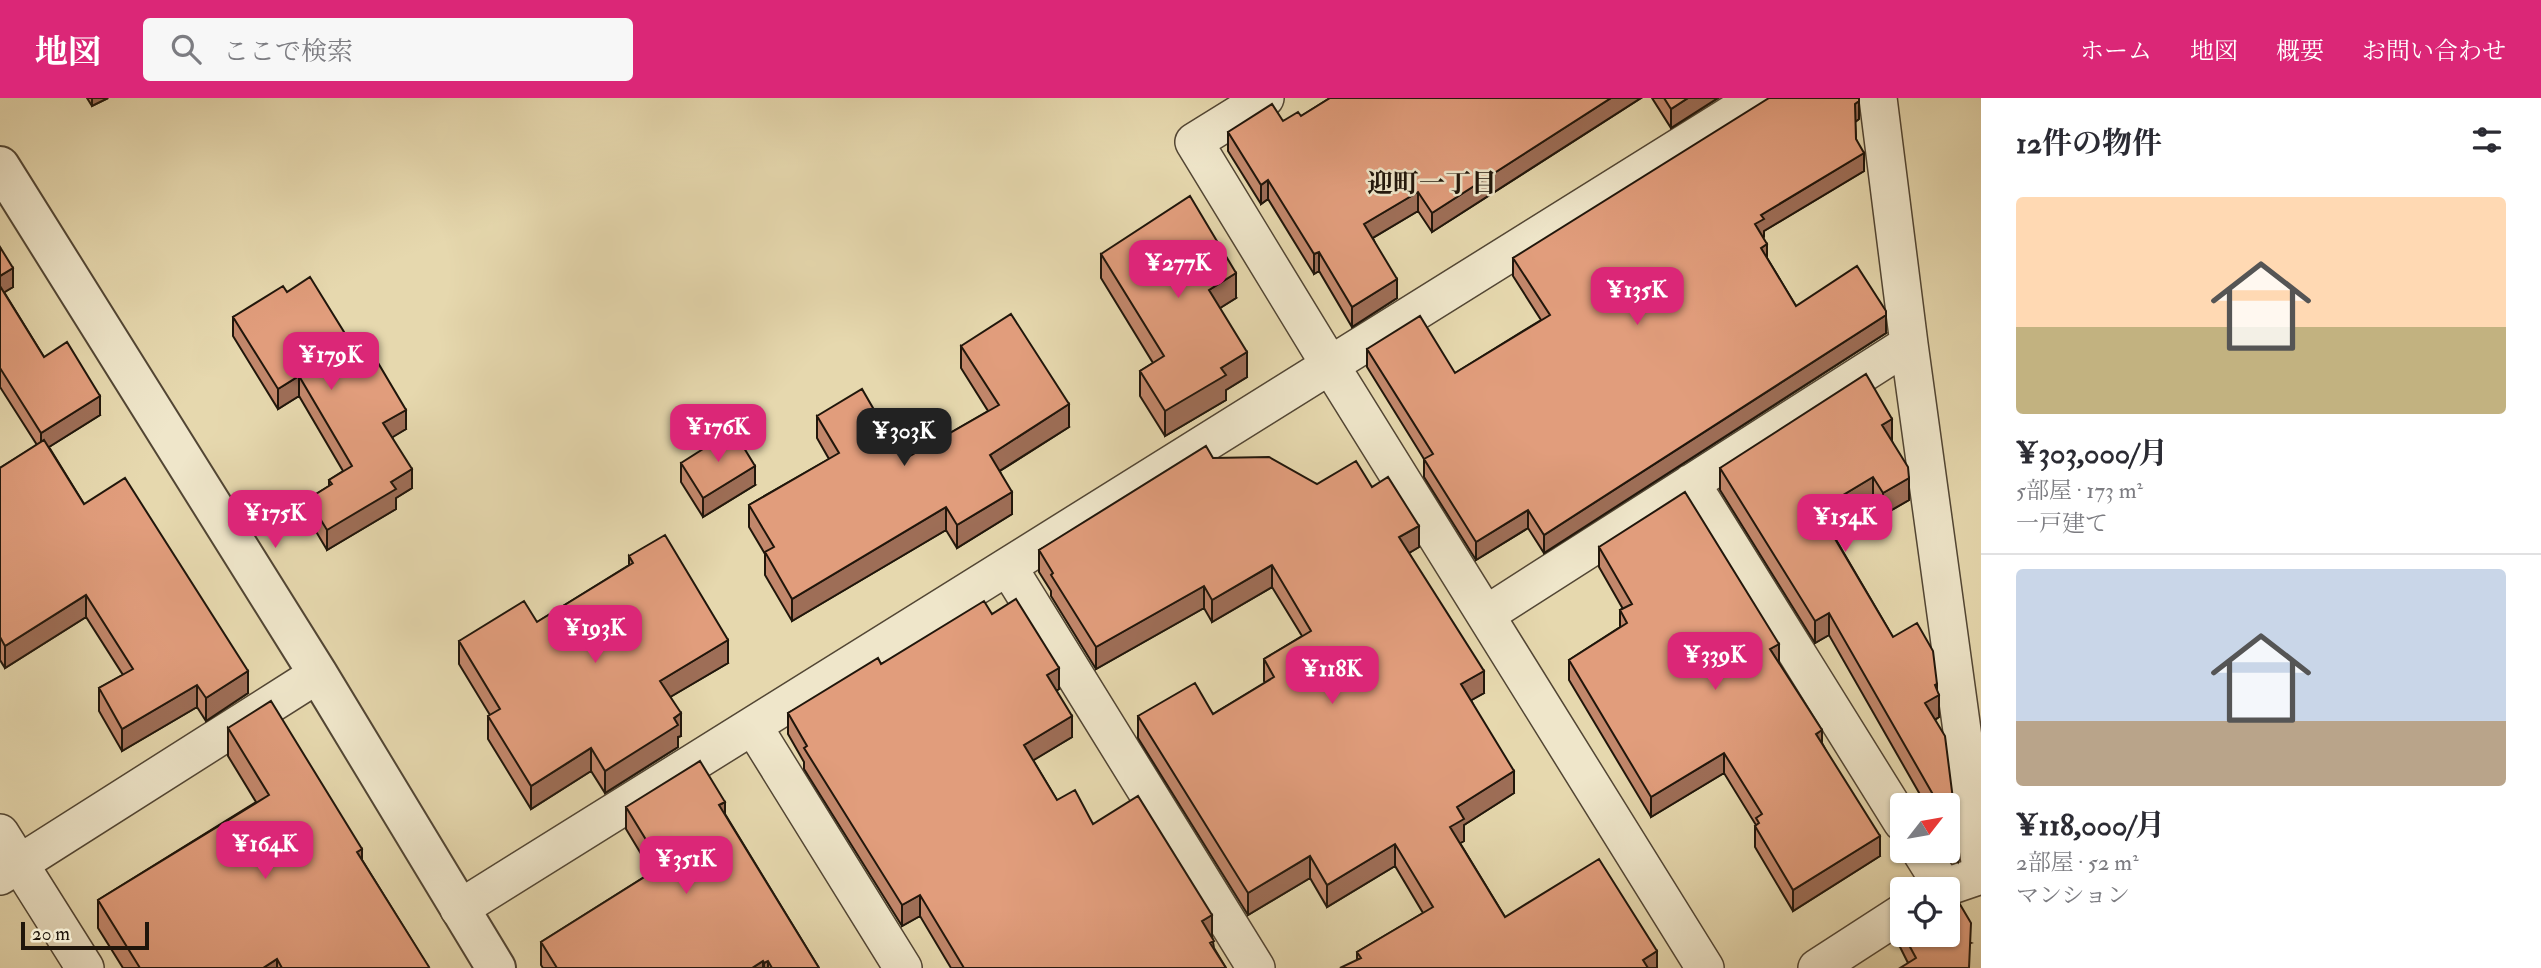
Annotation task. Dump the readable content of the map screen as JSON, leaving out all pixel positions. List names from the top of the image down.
{
  "districts": ["迎町一丁目"],
  "scale_bar": "20 m",
  "north": "top right",
  "page": {
    "header": "地図",
    "search": "ここで検索",
    "nav": [
      "ホーム",
      "地図",
      "概要",
      "お問い合わせ"
    ],
    "heading": "12件の物件",
    "list": [
      {
        "name": "¥303,000/月",
        "note": "5部屋 · 173 m² · 一戸建て"
      },
      {
        "name": "¥118,000/月",
        "note": "2部屋 · 52 m² · マンション"
      }
    ],
    "price": [
      "¥277K",
      "¥135K",
      "¥179K",
      "¥176K",
      "¥303K",
      "¥175K",
      "¥154K",
      "¥193K",
      "¥339K",
      "¥118K",
      "¥164K",
      "¥351K"
    ],
    "scale": "20 m"
  }
}
